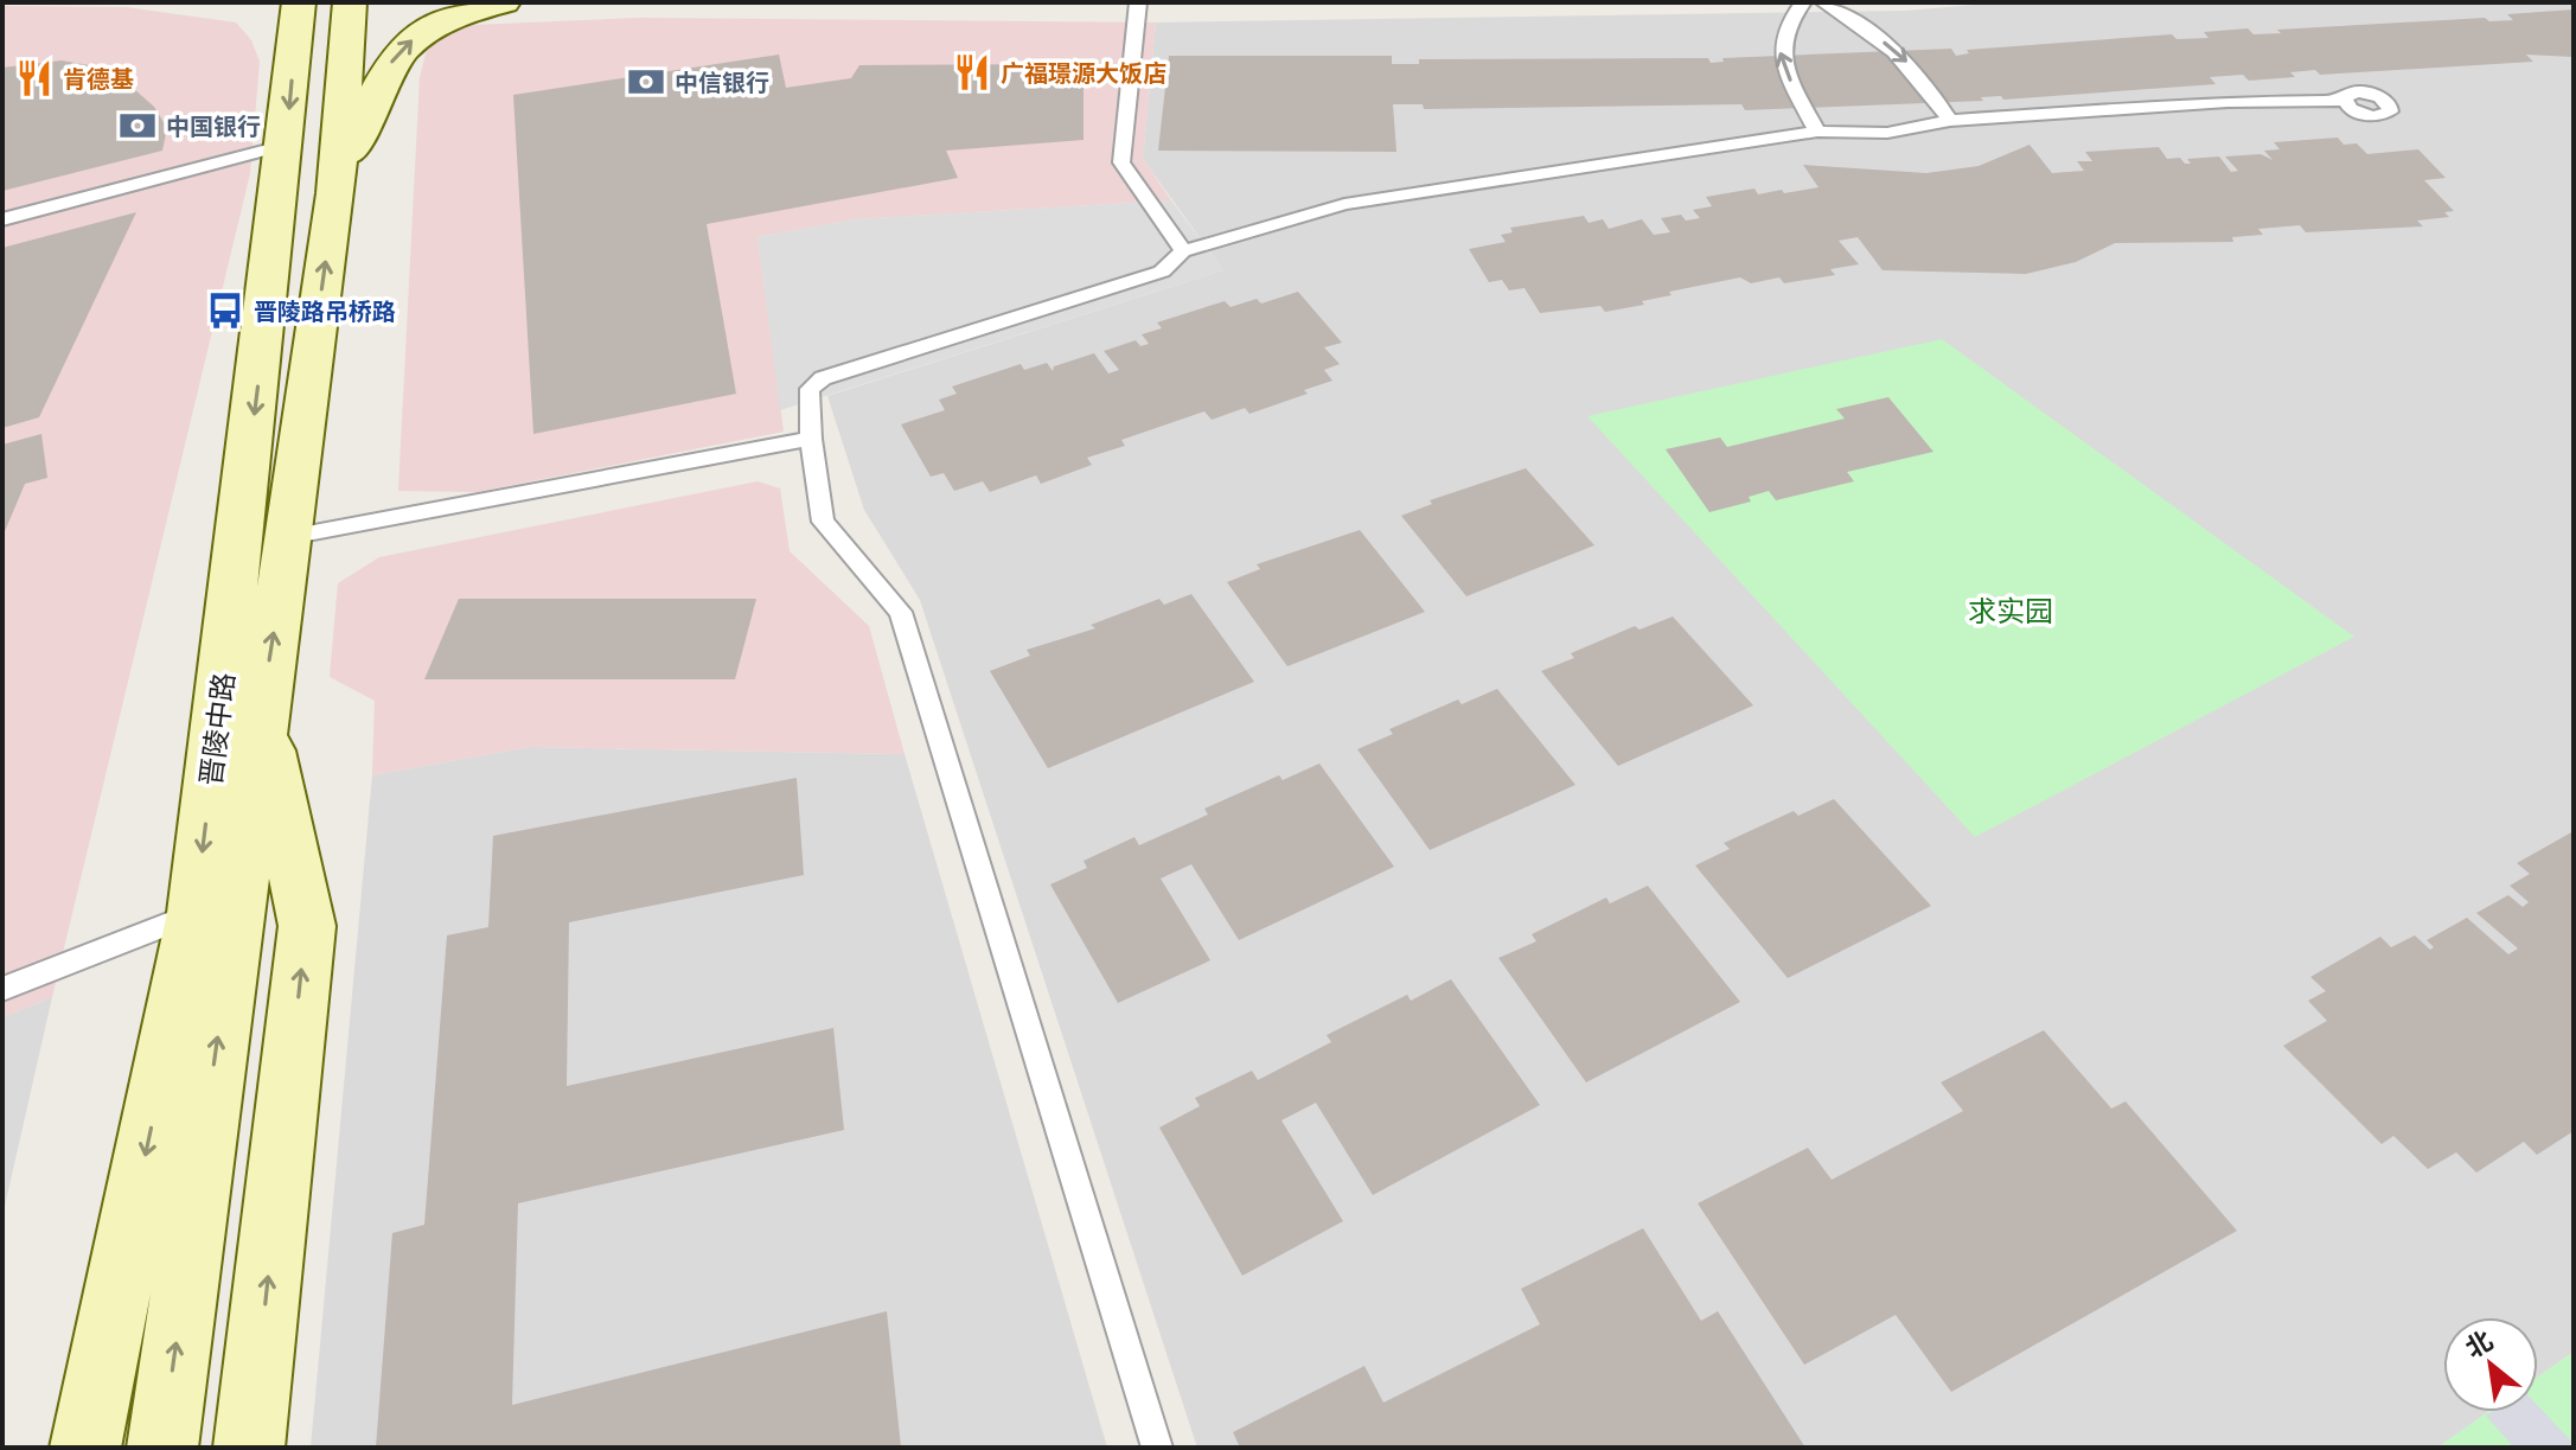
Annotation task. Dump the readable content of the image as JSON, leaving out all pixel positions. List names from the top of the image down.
{
  "streets": {
    "main road": ["晋陵中路"]
  },
  "parks": ["求实园"],
  "places": {
    "restaurant": ["广福璟源大饭店", "肯德基"],
    "bank": ["中信银行", "中国银行"],
    "bus stop": ["晋陵路吊桥路"]
  },
  "north": "top left"
}
